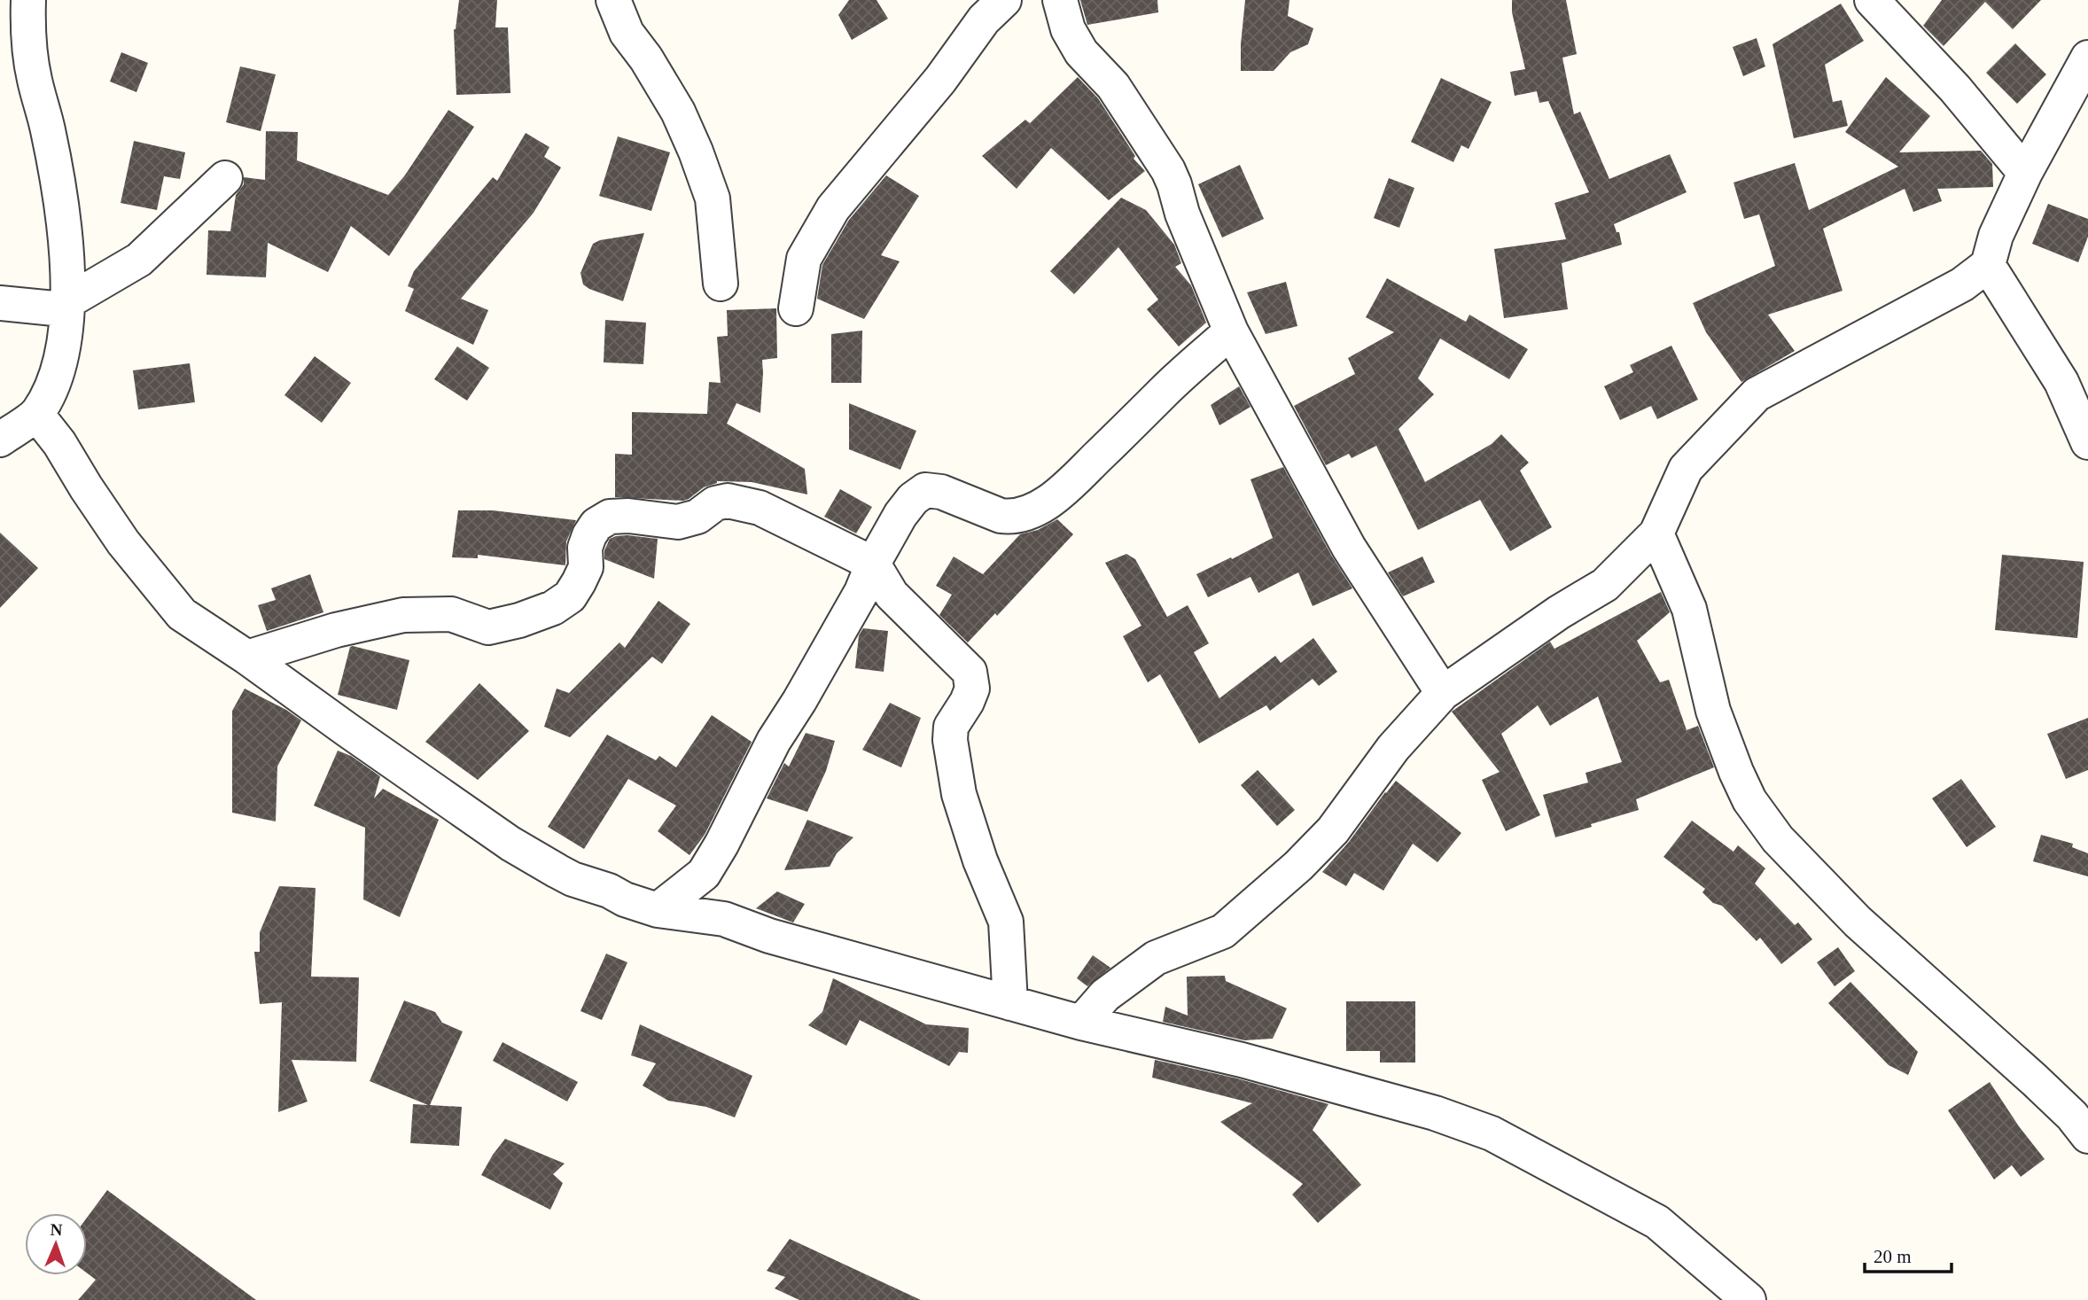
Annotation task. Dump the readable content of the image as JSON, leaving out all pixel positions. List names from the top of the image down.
{
  "scale_bar": "20 m",
  "north": "top"
}
